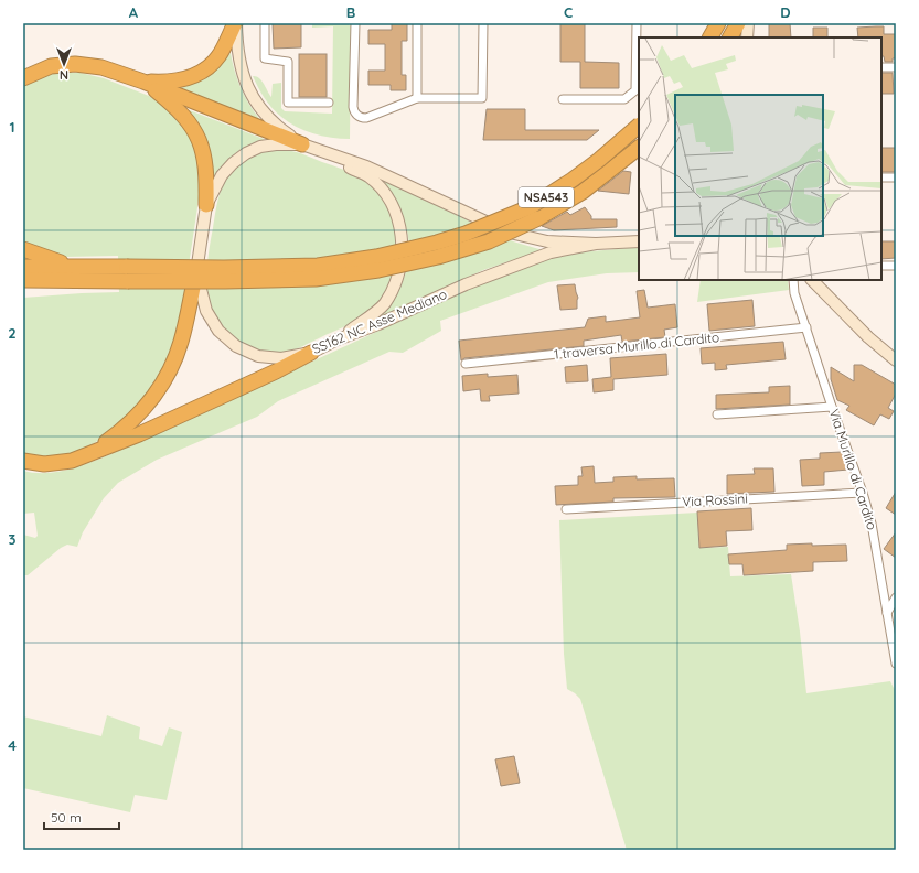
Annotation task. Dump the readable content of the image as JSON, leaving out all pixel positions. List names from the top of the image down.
{
  "streets": {
    "highway": ["NSA543"],
    "street": [
      "SS162 NC Asse Mediano",
      "1 traversa Murillo di Cardito",
      "Via Murillo di Cardito",
      "Via Rossini"
    ]
  },
  "crossings": [
    ["1 traversa Murillo di Cardito", "Via Murillo di Cardito"],
    ["Via Murillo di Cardito", "Via Rossini"]
  ],
  "scale_bar": "50 m",
  "north": "bottom",
  "grid": {
    "columns": [
      "A",
      "B",
      "C",
      "D"
    ],
    "rows": [
      "1",
      "2",
      "3",
      "4"
    ]
  }
}
